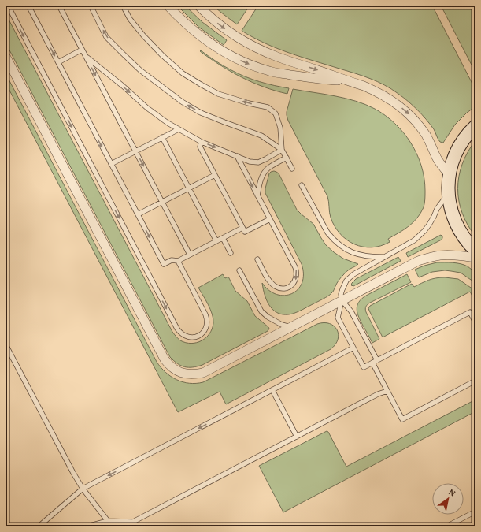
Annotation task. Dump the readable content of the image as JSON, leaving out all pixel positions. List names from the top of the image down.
{
  "north": "top right"
}
